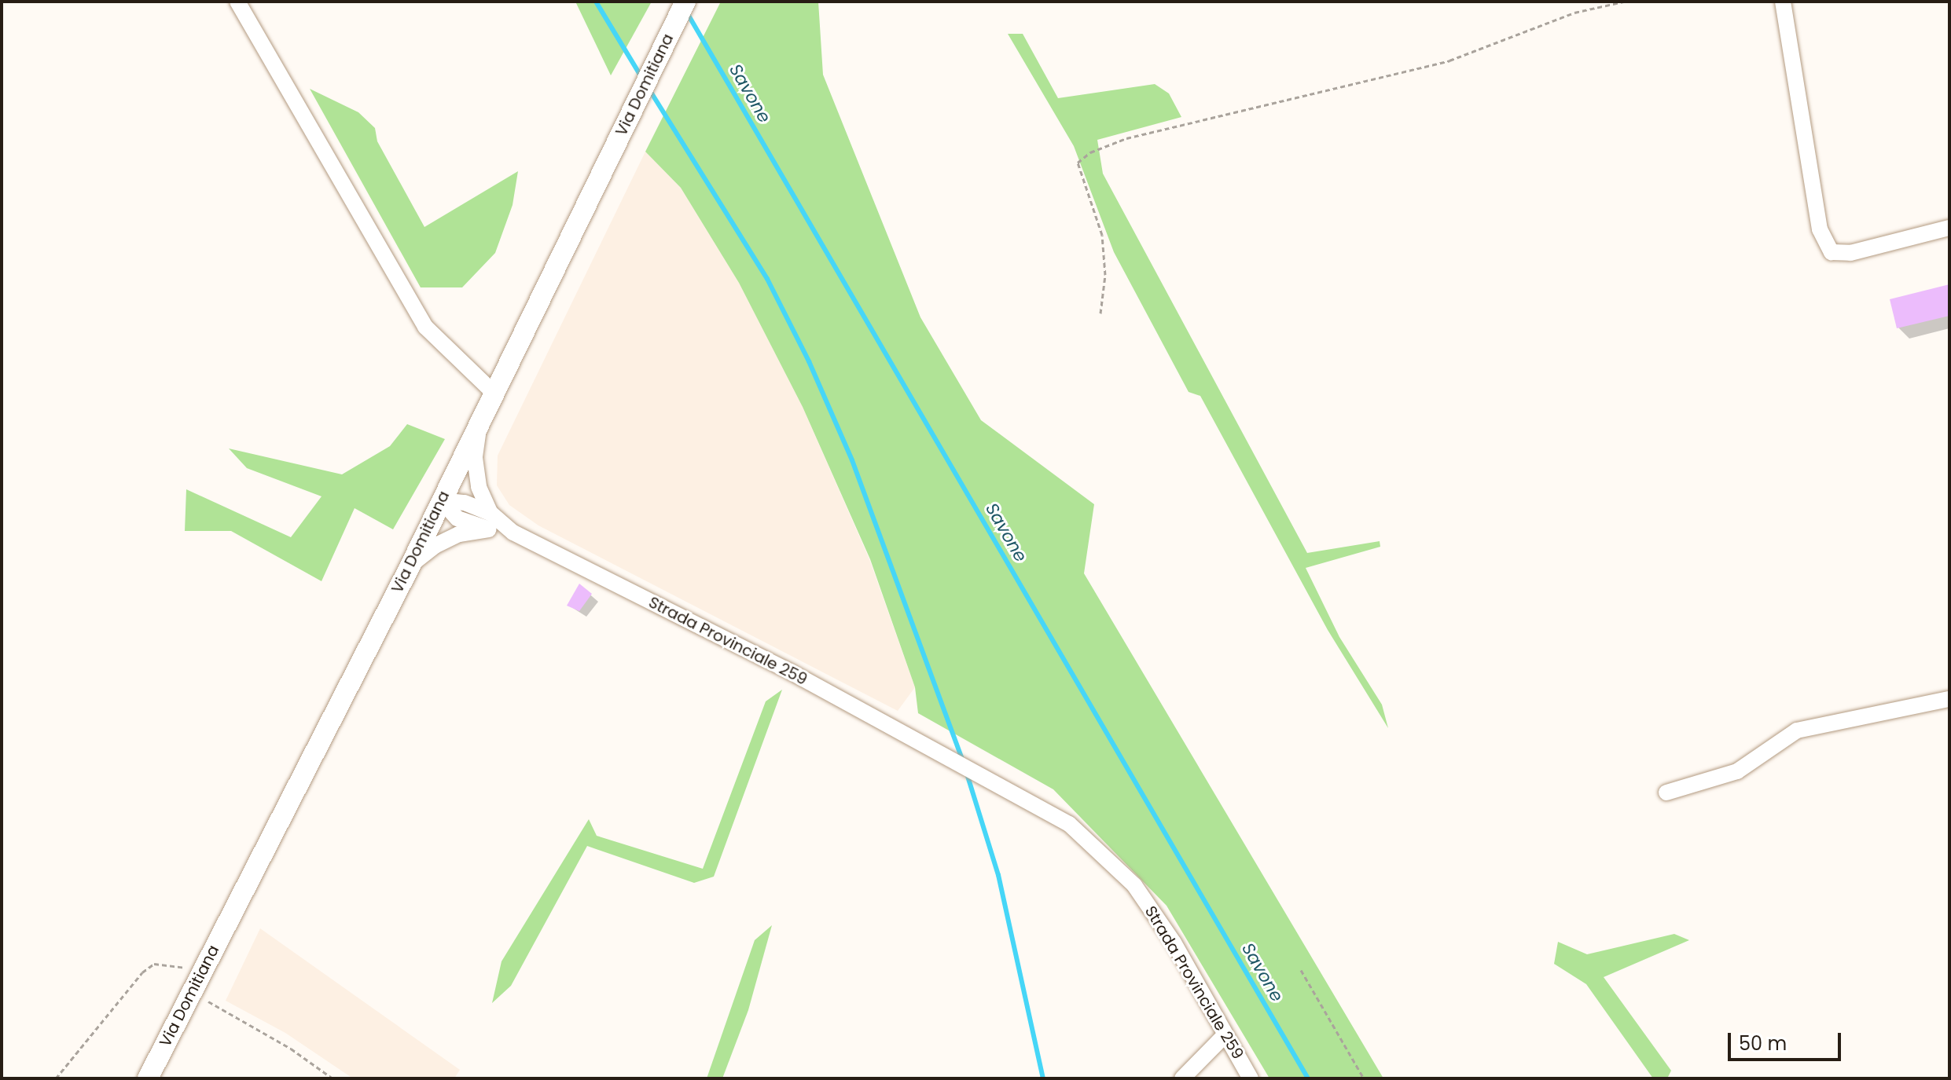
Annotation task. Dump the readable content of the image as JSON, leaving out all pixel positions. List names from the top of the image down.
{
  "streets": {
    "main road": ["Via Domitiana"],
    "street": ["Strada Provinciale 259"]
  },
  "crossings": [
    ["Via Domitiana", "Strada Provinciale 259"]
  ],
  "water": ["Savone"],
  "scale_bar": "50 m"
}
